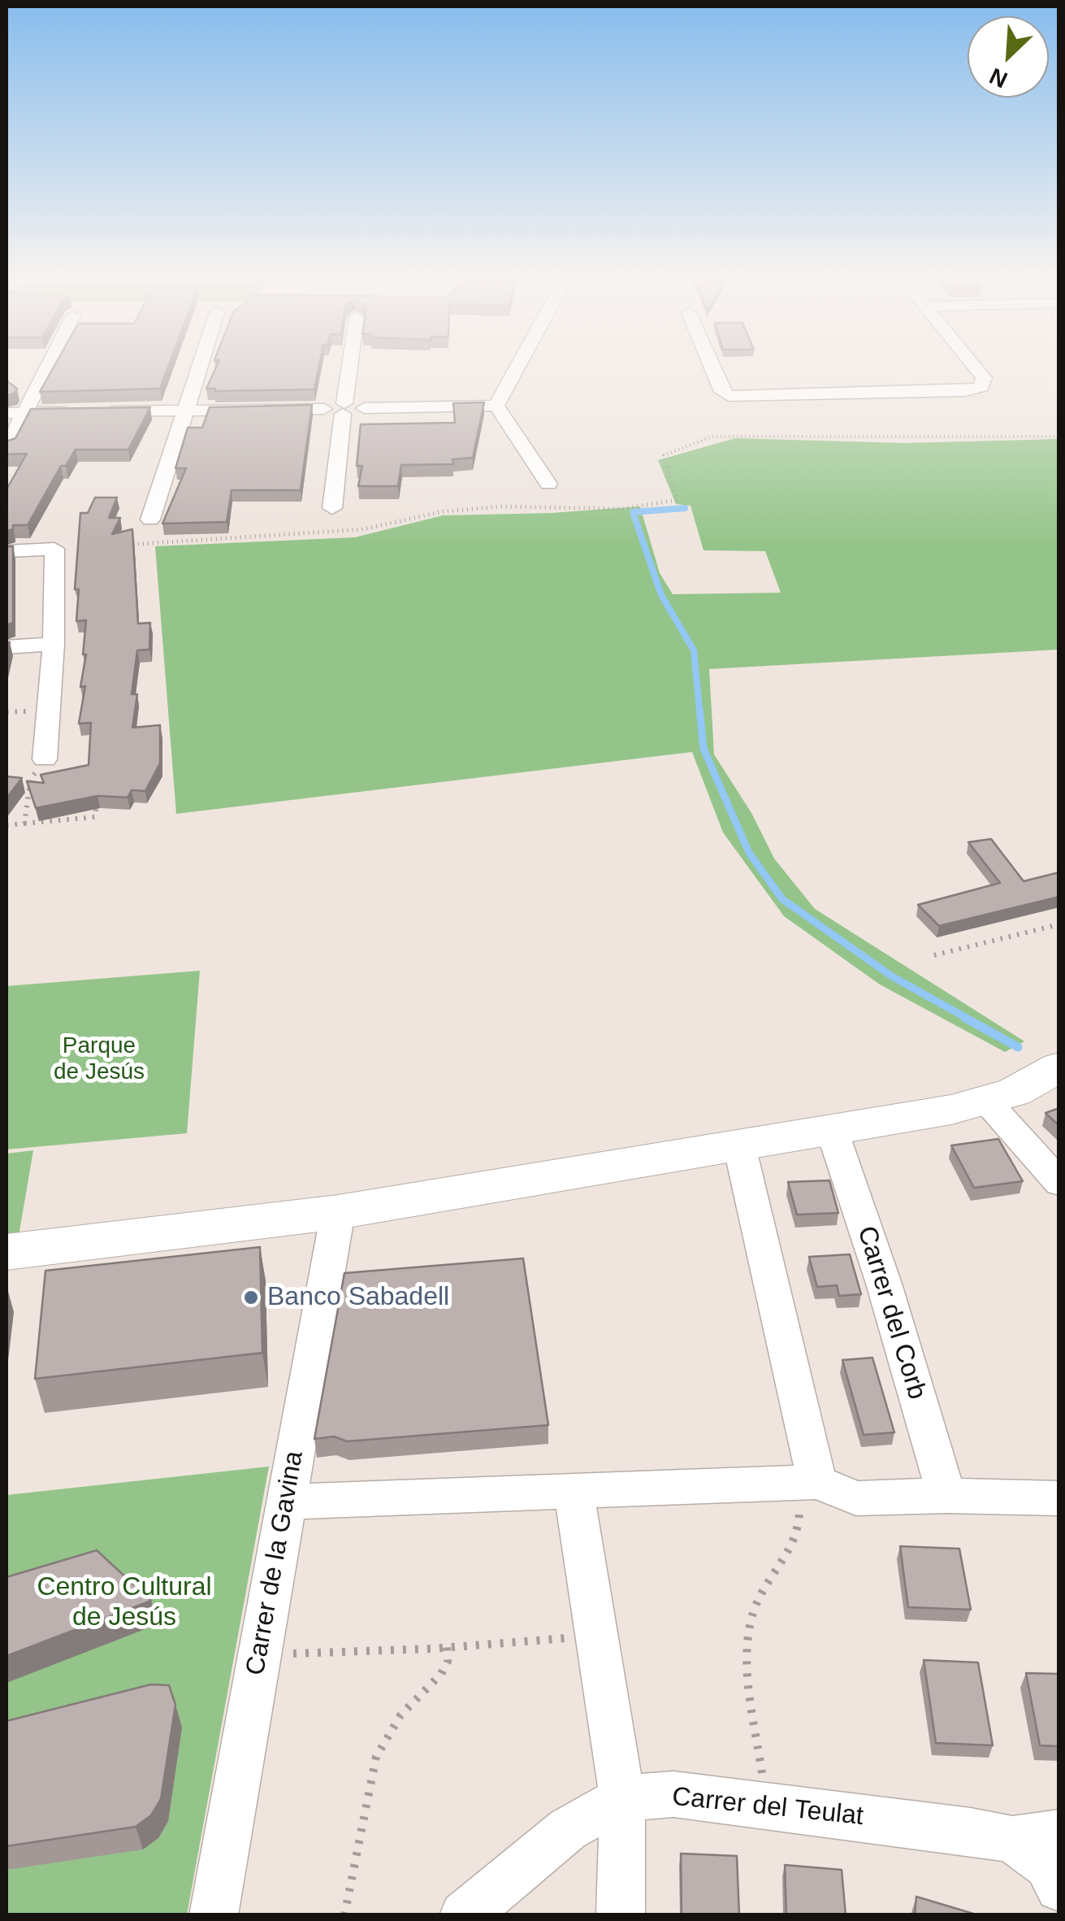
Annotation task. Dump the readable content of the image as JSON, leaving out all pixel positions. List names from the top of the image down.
{
  "streets": {
    "street": ["Carrer del Corb", "Carrer de la Gavina", "Carrer del Teulat"]
  },
  "parks": ["Parque de Jesús", "Centro Cultural de Jesús"],
  "places": ["Banco Sabadell"],
  "north": "bottom left"
}
